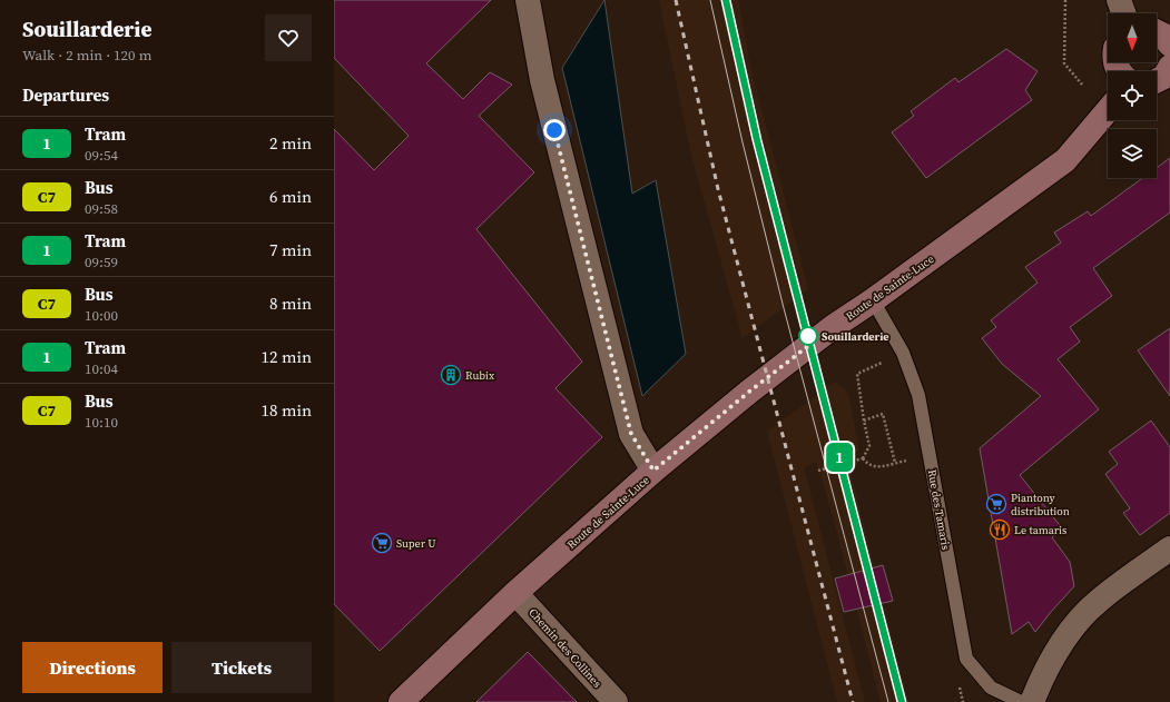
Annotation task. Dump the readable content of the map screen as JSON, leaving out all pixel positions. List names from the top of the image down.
{
  "streets": {
    "street": ["Route de Sainte-Luce", "Chemin des Collines"],
    "lane": ["Rue des Tamaris"]
  },
  "crossings": [
    ["Route de Sainte-Luce", "Rue des Tamaris"],
    ["Route de Sainte-Luce", "Chemin des Collines"]
  ],
  "places": {
    "other": ["Souillarderie"],
    "building": ["Rubix"],
    "supermarket": ["Piantony distribution", "Super U"],
    "restaurant": ["Le tamaris"]
  },
  "lines": ["tram line 1"],
  "north": "bottom",
  "page": {
    "heading": [
      ["Souillarderie", "Walk · 2 min · 120 m"],
      "Departures"
    ],
    "on_map": "1",
    "list": [
      {
        "mark": "1",
        "name": "Tram",
        "note": "09:54",
        "value": "2 min"
      },
      {
        "mark": "C7",
        "name": "Bus",
        "note": "09:58",
        "value": "6 min"
      },
      {
        "mark": "1",
        "name": "Tram",
        "note": "09:59",
        "value": "7 min"
      },
      {
        "mark": "C7",
        "name": "Bus",
        "note": "10:00",
        "value": "8 min"
      },
      {
        "mark": "1",
        "name": "Tram",
        "note": "10:04",
        "value": "12 min"
      },
      {
        "mark": "C7",
        "name": "Bus",
        "note": "10:10",
        "value": "18 min"
      }
    ],
    "buttons": ["Directions", "Tickets"]
  }
}
